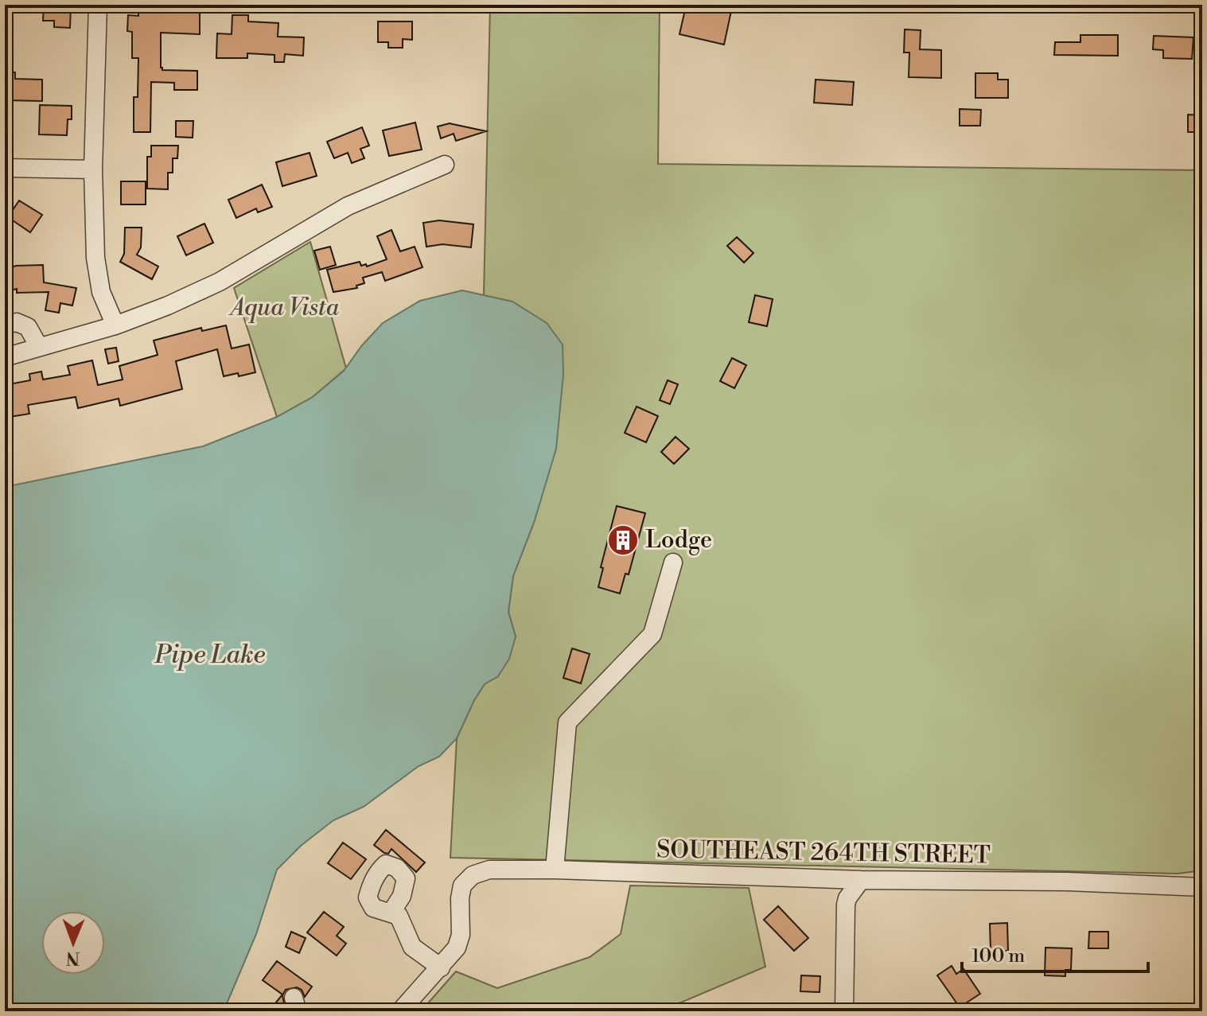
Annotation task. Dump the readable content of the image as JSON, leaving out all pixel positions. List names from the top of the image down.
{
  "streets": {
    "street": ["SOUTHEAST 264TH STREET"]
  },
  "water": ["Pipe Lake"],
  "parks": ["Aqua Vista"],
  "places": {
    "building": ["Lodge"]
  },
  "scale_bar": "100 m",
  "north": "bottom"
}
